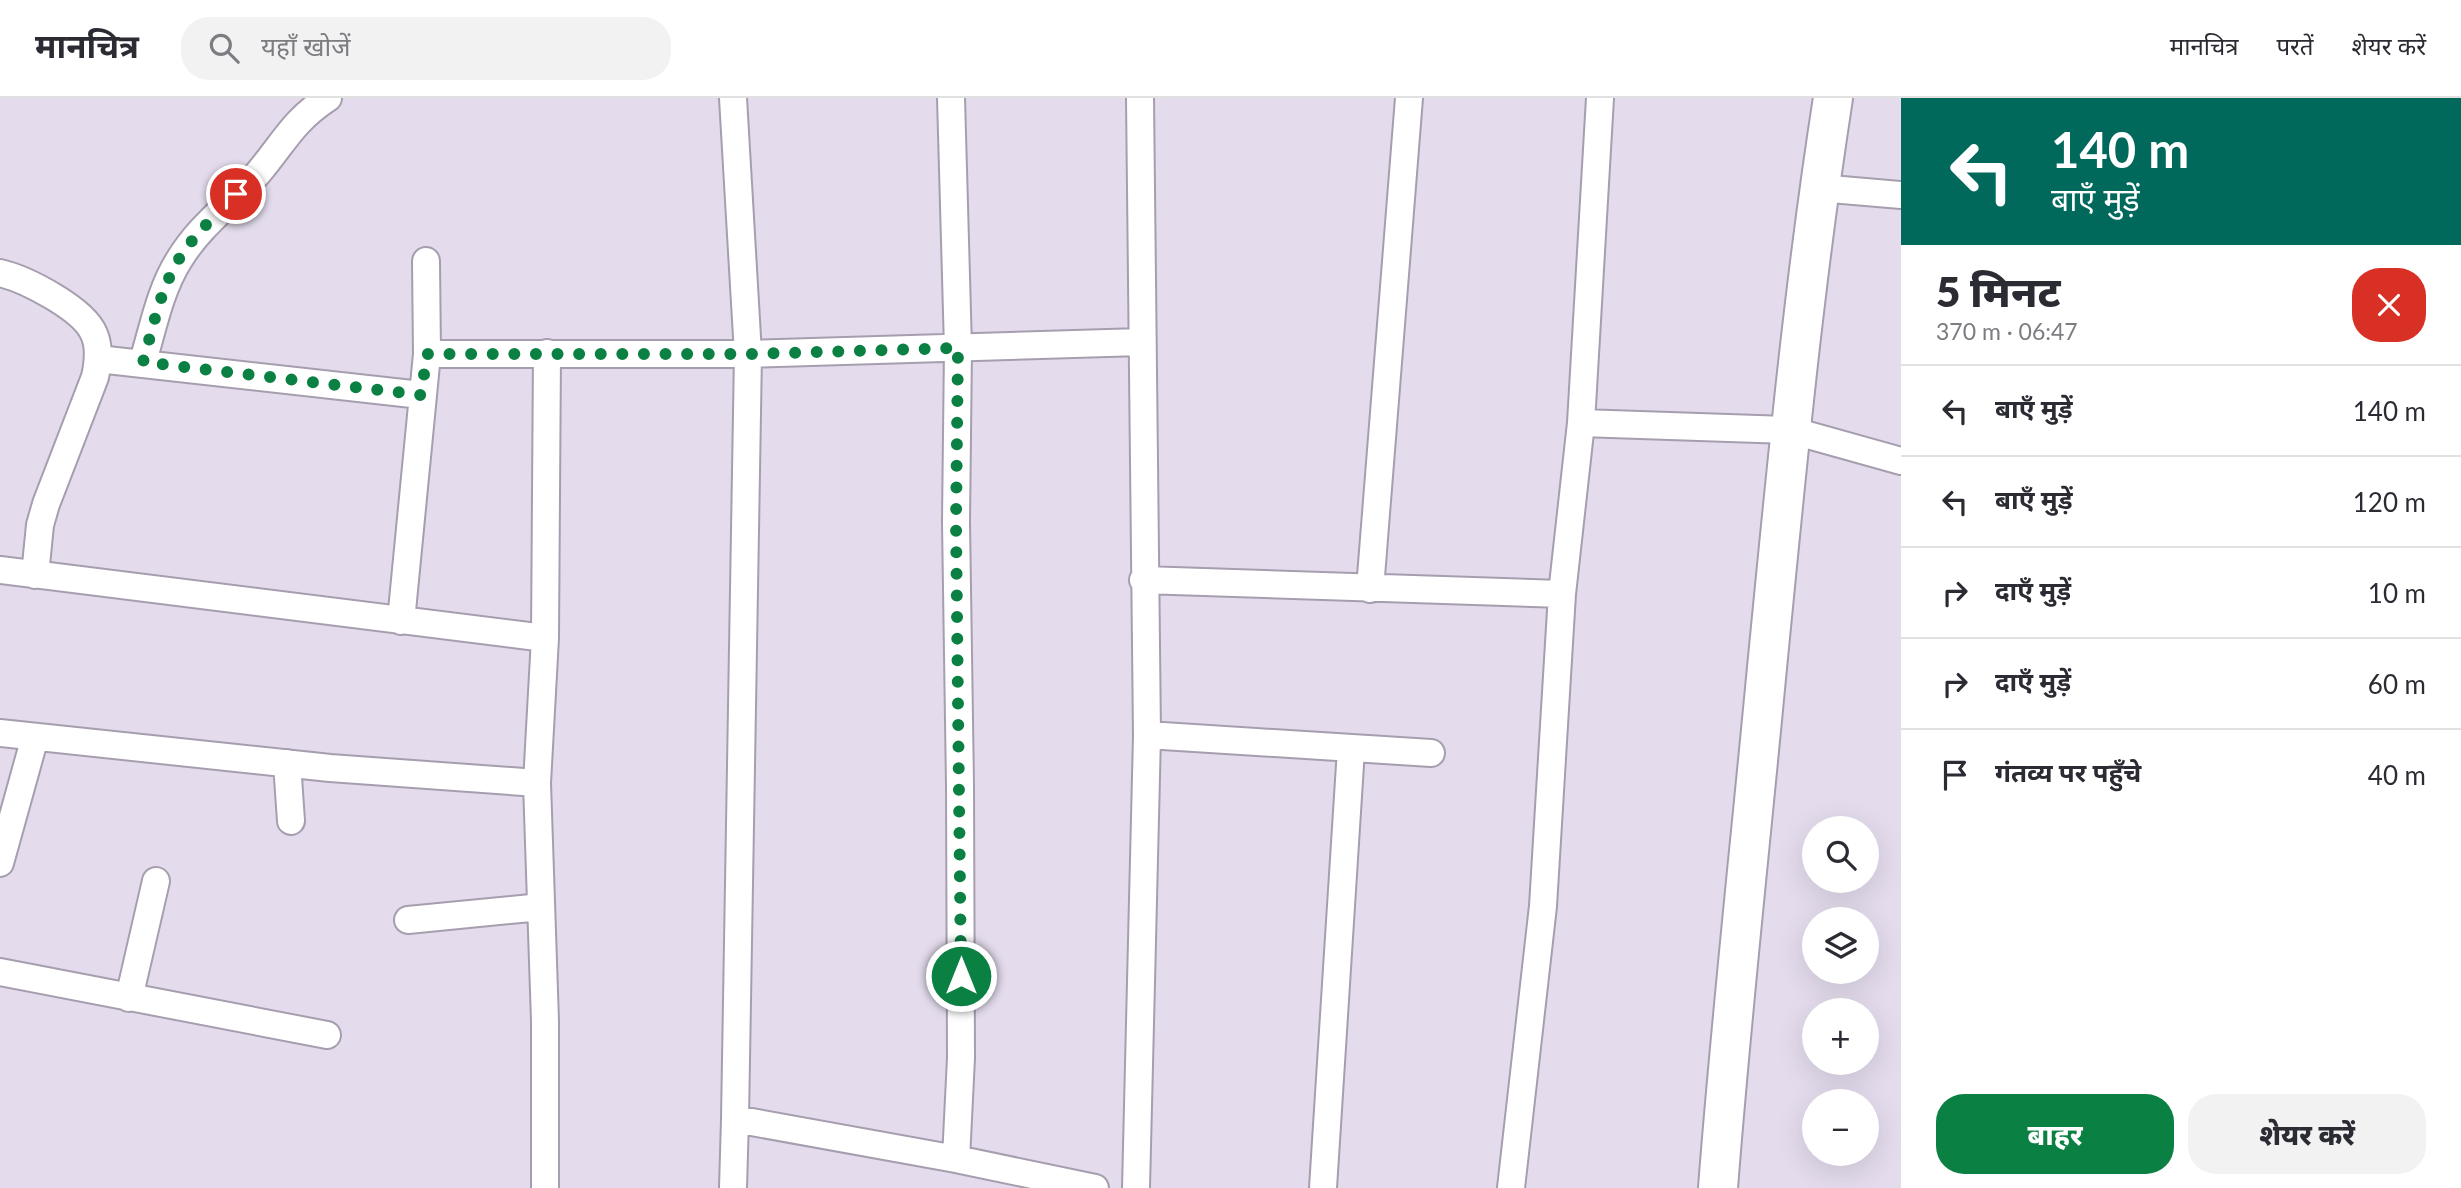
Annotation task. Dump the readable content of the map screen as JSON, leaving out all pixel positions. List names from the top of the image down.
{
  "page": {
    "header": "मानचित्र",
    "search": "यहाँ खोजें",
    "nav": ["मानचित्र", "परतें", "शेयर करें"],
    "turn": ["140 m", "बाएँ मुड़ें"],
    "heading": ["5 मिनट", "370 m · 06:47"],
    "list": [
      {
        "name": "बाएँ मुड़ें",
        "value": "140 m"
      },
      {
        "name": "बाएँ मुड़ें",
        "value": "120 m"
      },
      {
        "name": "दाएँ मुड़ें",
        "value": "10 m"
      },
      {
        "name": "दाएँ मुड़ें",
        "value": "60 m"
      },
      {
        "name": "गंतव्य पर पहुँचे",
        "value": "40 m"
      }
    ],
    "map_buttons": ["+", "−"],
    "buttons": ["बाहर", "शेयर करें"]
  }
}
